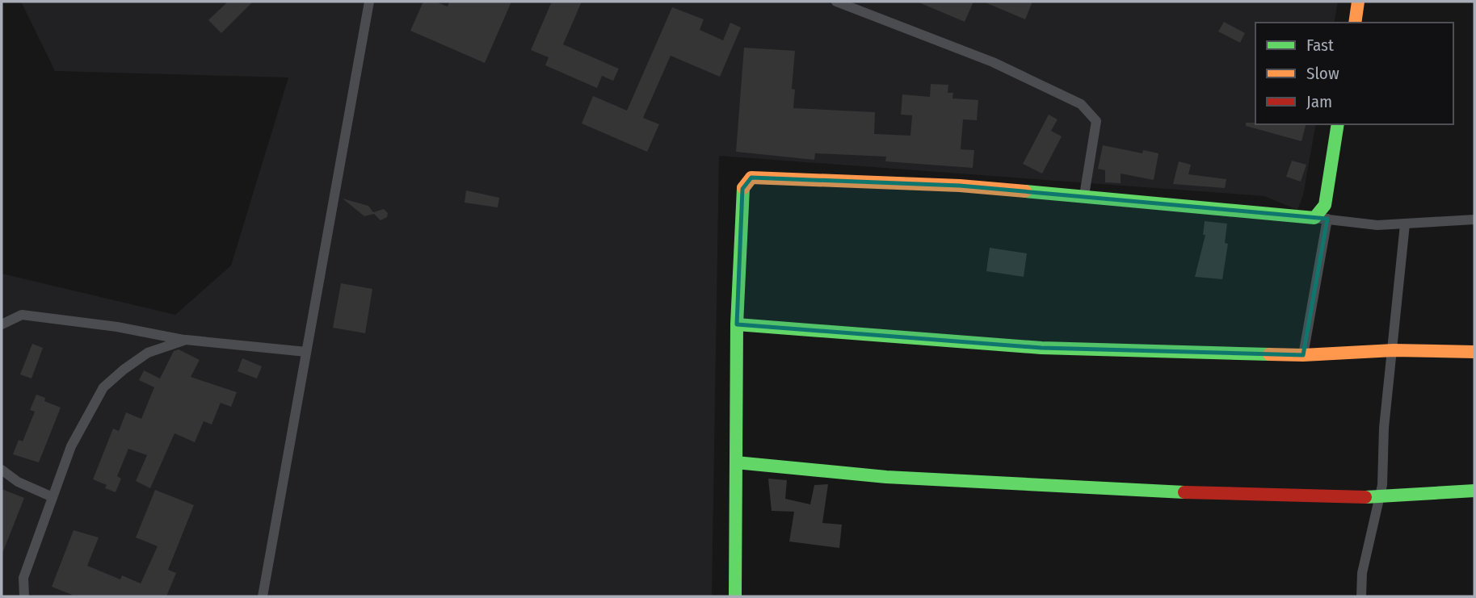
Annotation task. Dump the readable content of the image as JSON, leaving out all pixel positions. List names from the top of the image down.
{
  "legend": ["Fast", "Slow", "Jam"]
}
